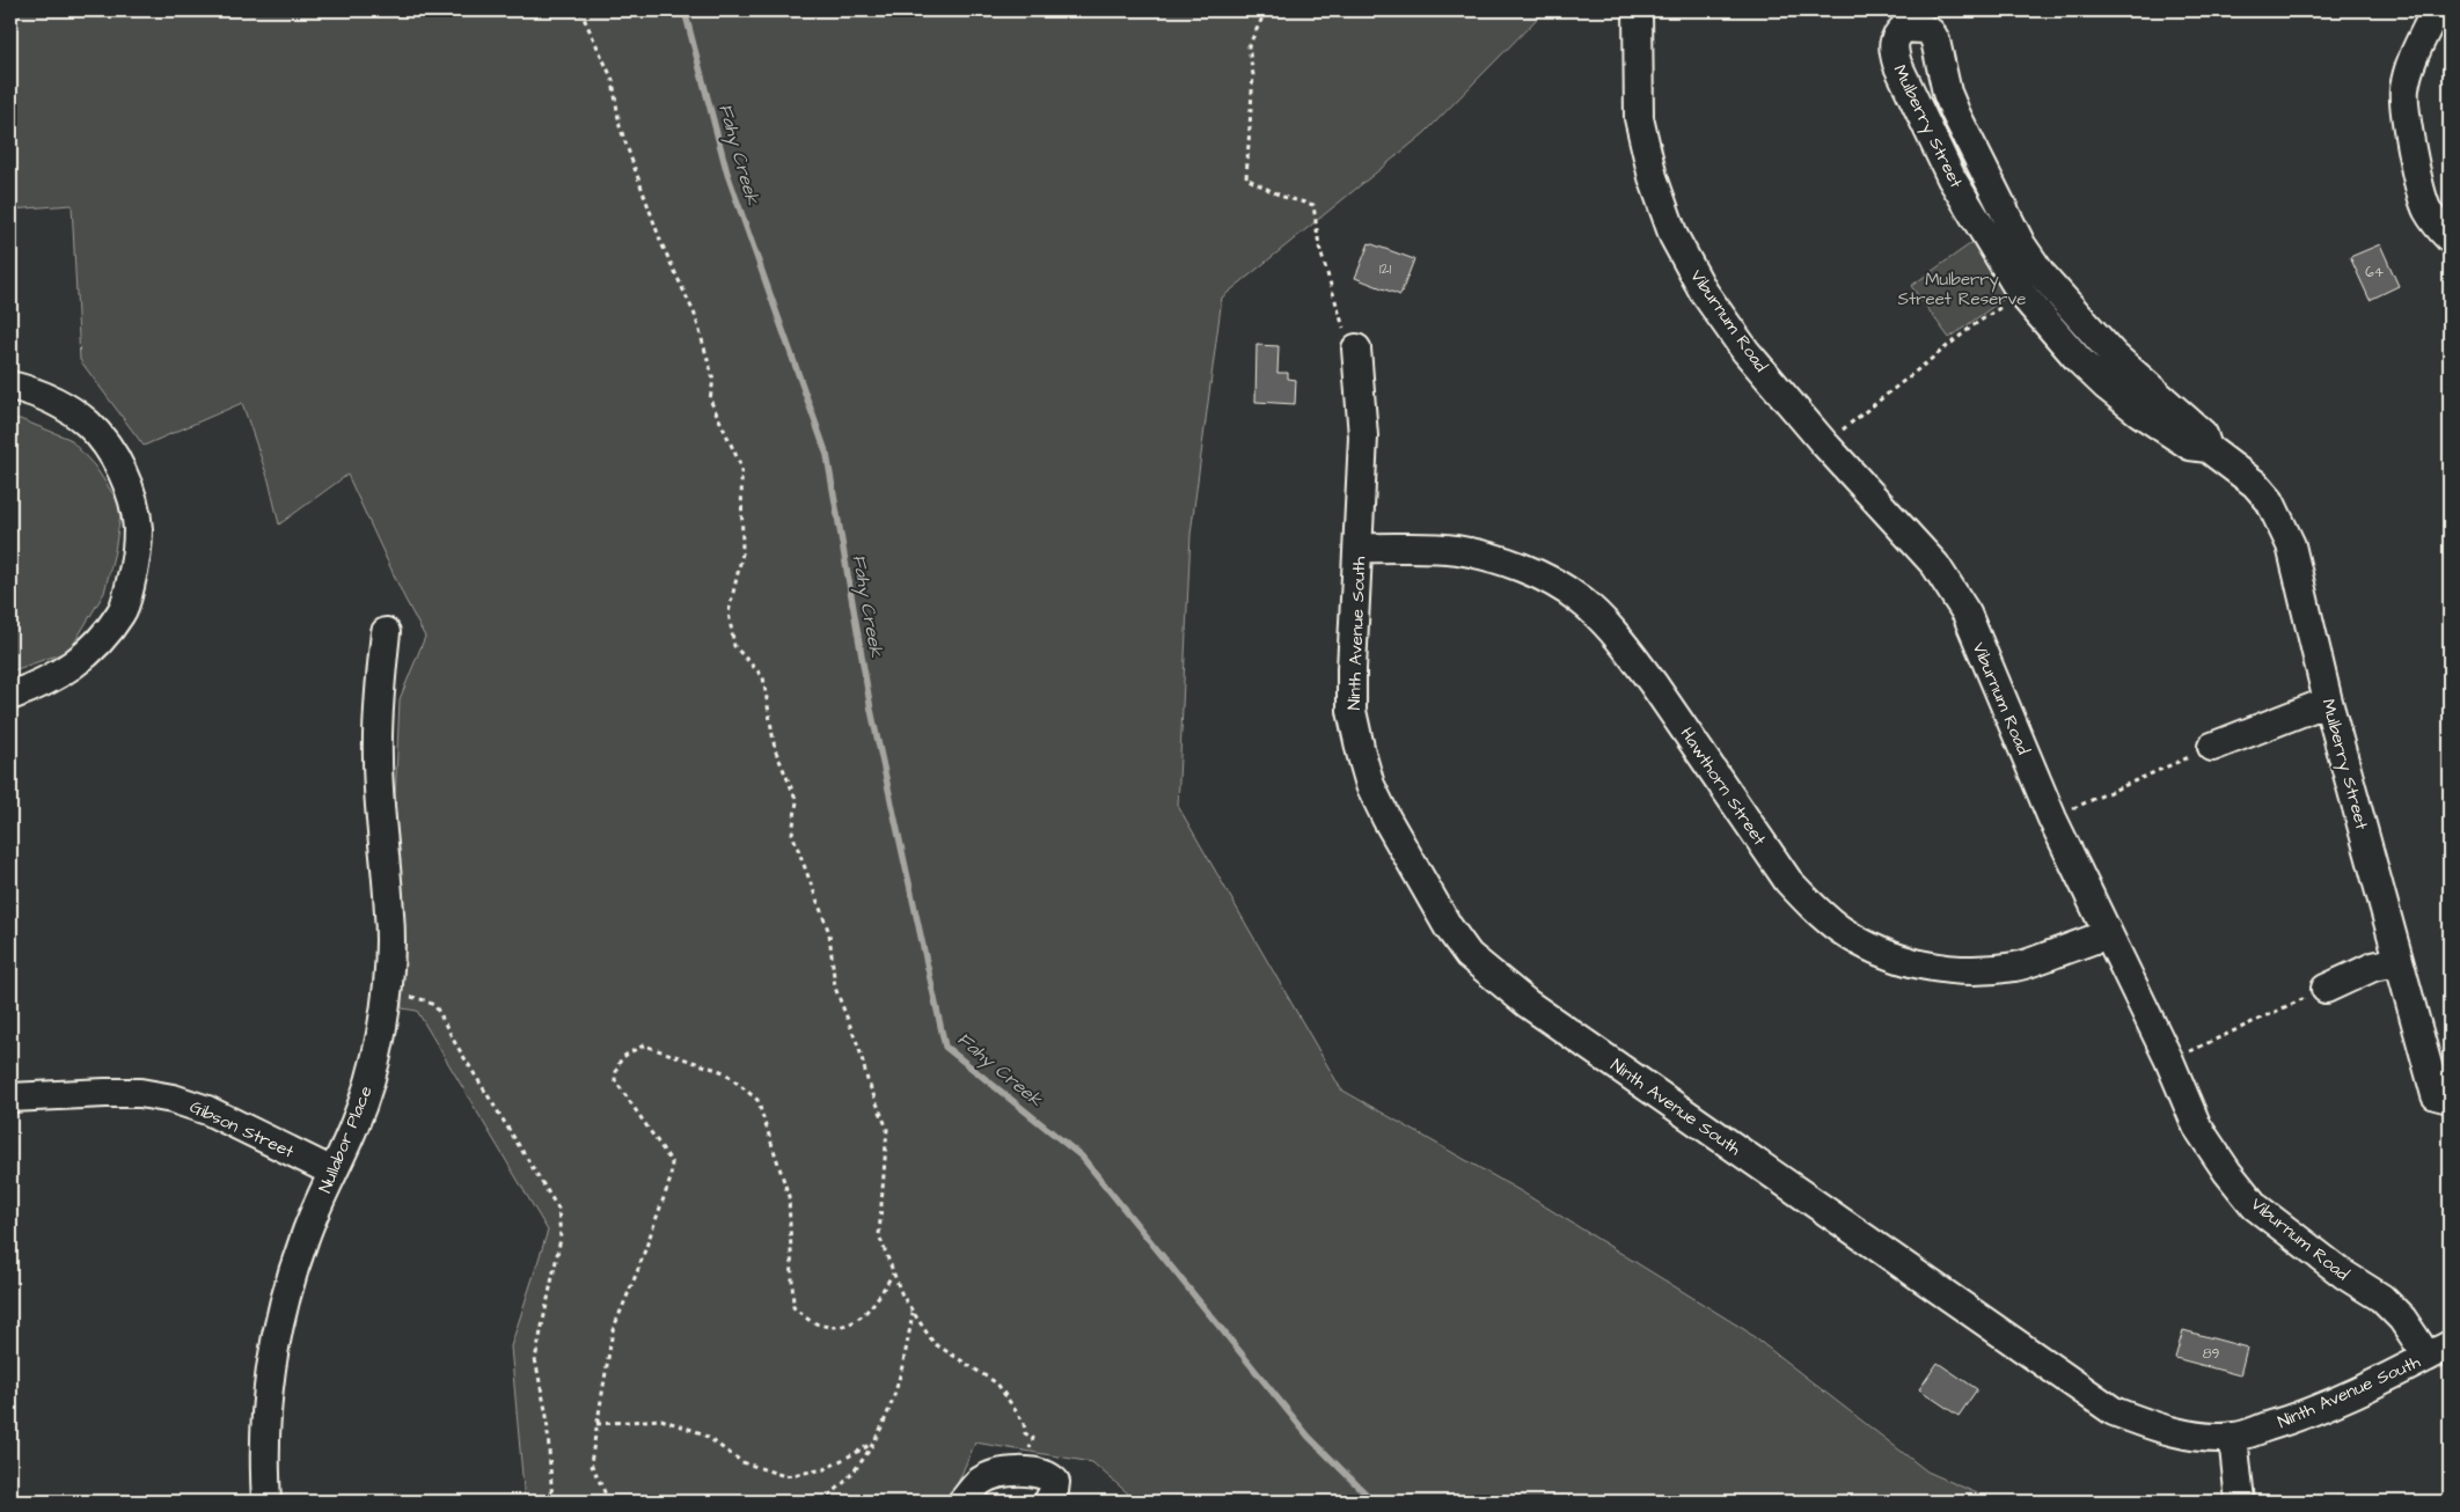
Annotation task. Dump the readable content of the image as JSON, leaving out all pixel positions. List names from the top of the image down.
{
  "streets": {
    "street": [
      "Mulberry Street",
      "Viburnum Road",
      "Ninth Avenue South",
      "Hawthorn Street",
      "Gibson Street",
      "Nullabor Place"
    ]
  },
  "crossings": [
    ["Viburnum Road", "Ninth Avenue South"],
    ["Viburnum Road", "Hawthorn Street"],
    ["Ninth Avenue South", "Hawthorn Street"],
    ["Gibson Street", "Nullabor Place"]
  ],
  "water": ["Fahy Creek"],
  "parks": ["Mulberry Street Reserve"],
  "house_numbers": ["121", "64", "89"]
}
